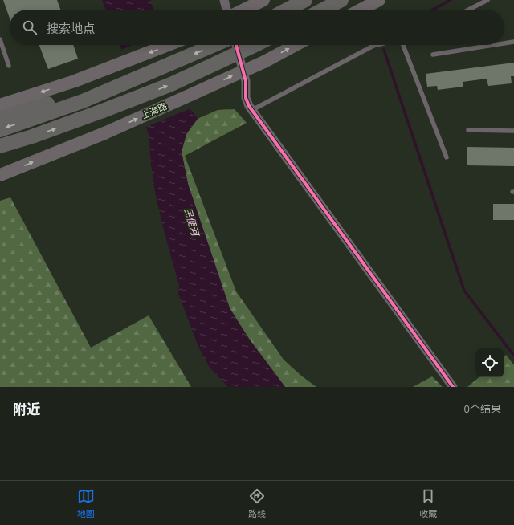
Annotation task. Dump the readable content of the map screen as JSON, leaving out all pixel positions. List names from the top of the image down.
{
  "streets": {
    "highway": ["上海路"]
  },
  "water": ["民便河"],
  "page": {
    "search": "搜索地点",
    "heading": ["附近", "0个结果"],
    "nav": ["地图", "路线", "收藏"]
  }
}
